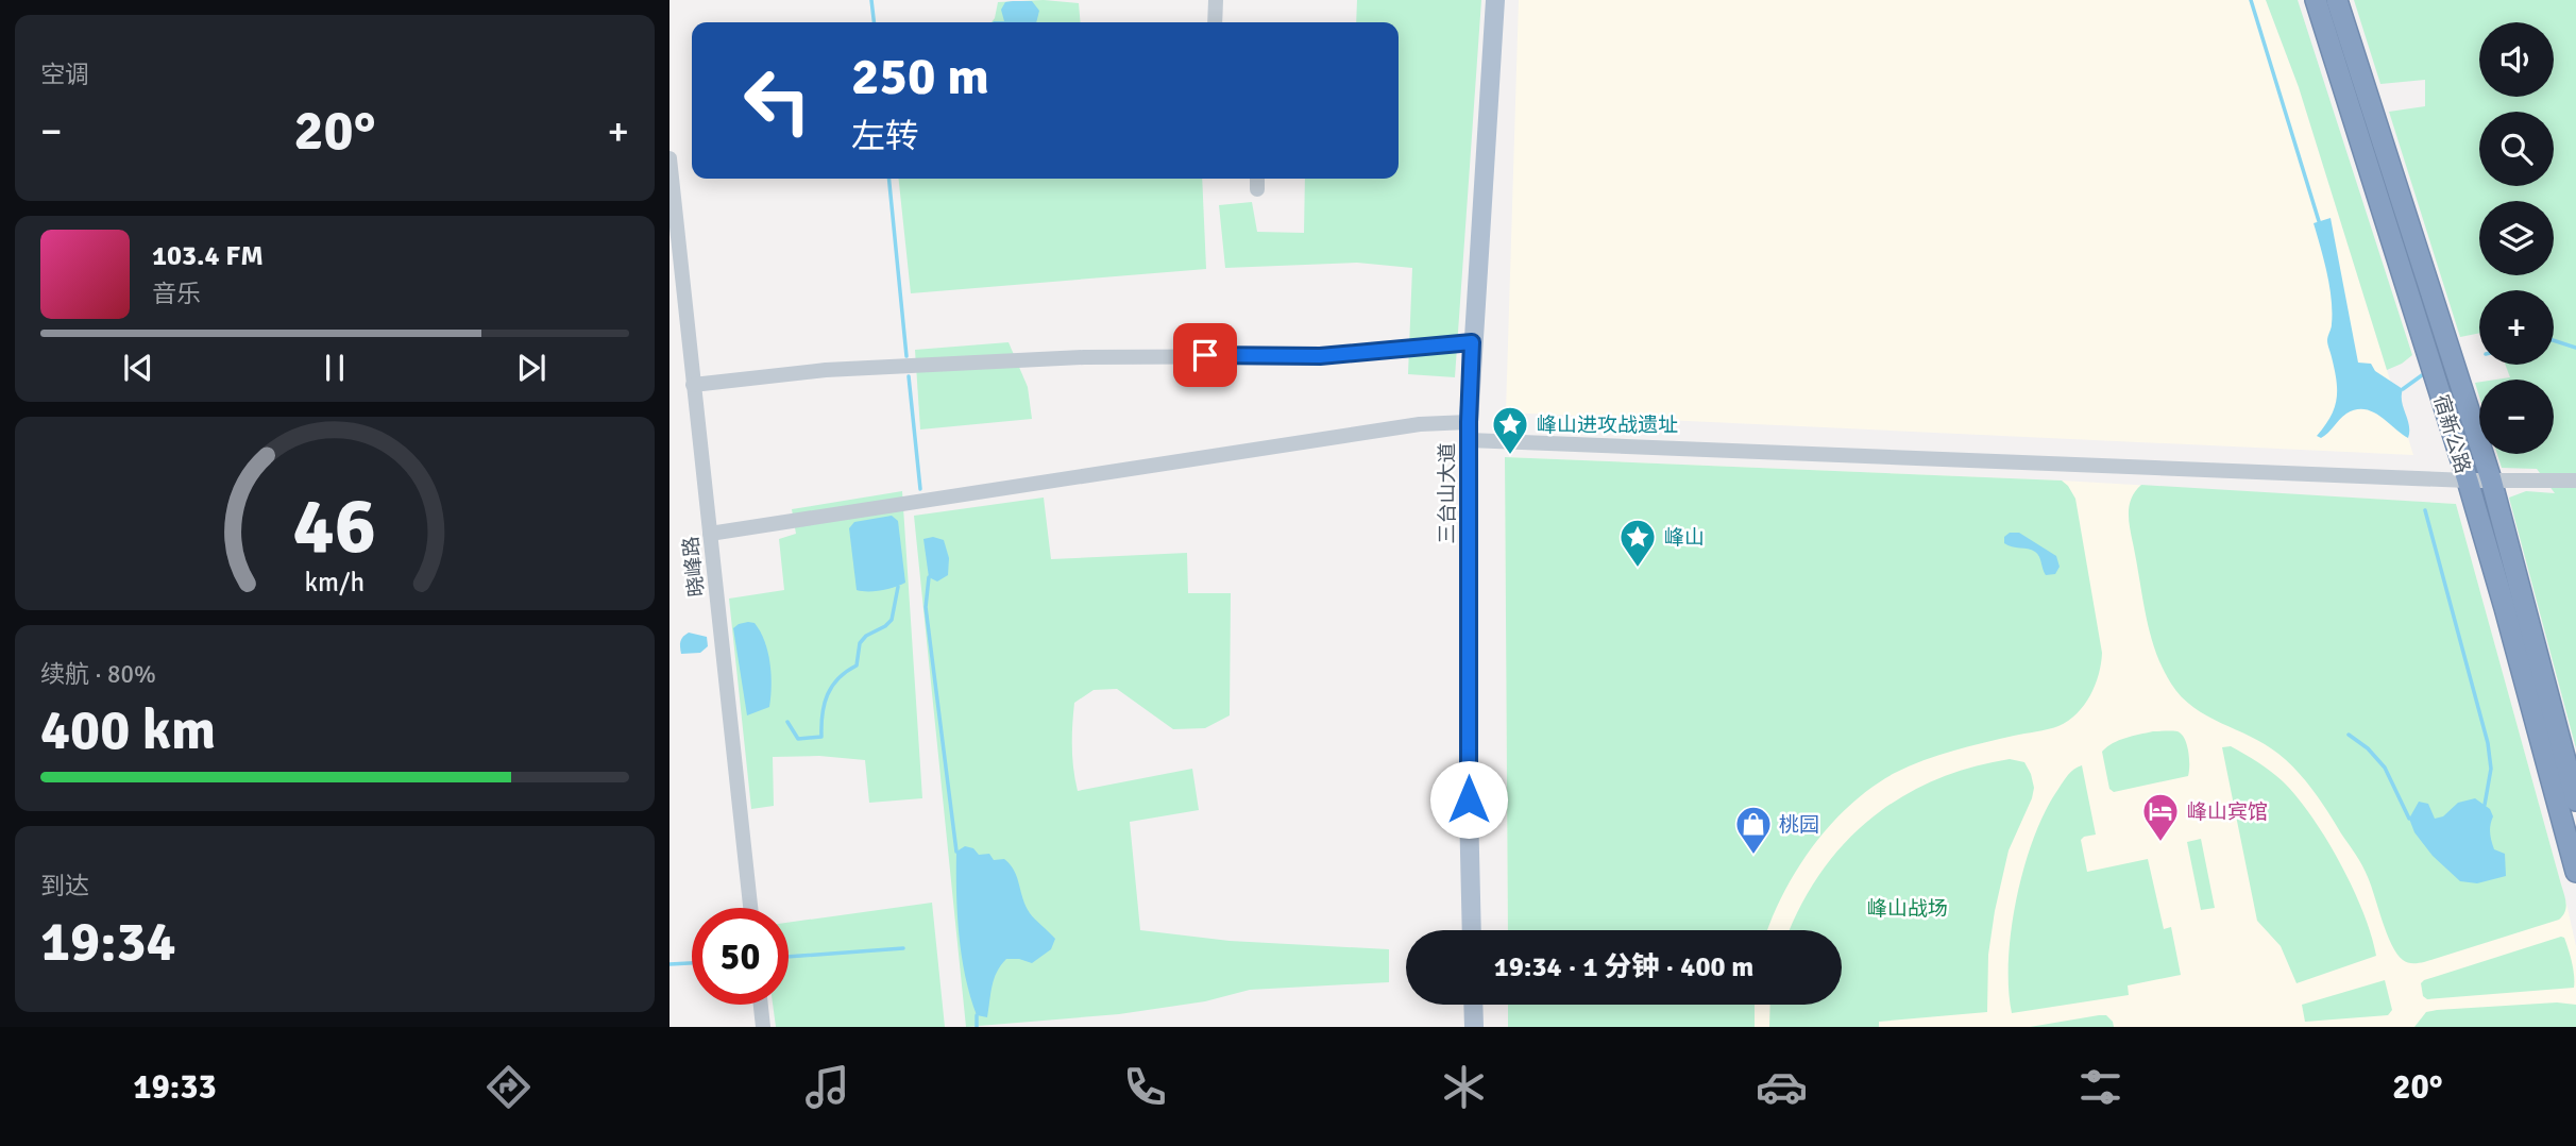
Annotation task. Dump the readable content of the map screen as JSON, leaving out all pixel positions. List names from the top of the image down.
{
  "streets": {
    "highway": ["宿新公路"],
    "main road": ["三台山大道"],
    "street": ["晓峰路"]
  },
  "parks": ["峰山战场"],
  "places": {
    "place": ["峰山进攻战遗址", "峰山"],
    "hotel": ["峰山宾馆"],
    "shop": ["桃园"]
  },
  "page": {
    "tile": [
      "空调",
      ["续航 · 80%", "400 km"],
      ["到达", "19:34"]
    ],
    "map_buttons": ["+", "−"],
    "turn": ["250 m", "左转"],
    "heat": ["−", "20°", "+"],
    "song": ["103.4 FM", "音乐"],
    "limit": "50",
    "trip": "19:34 · 1 分钟 · 400 m",
    "tabs": ["19:33", "20°"],
    "gauge": ["46", "km/h"]
  }
}
